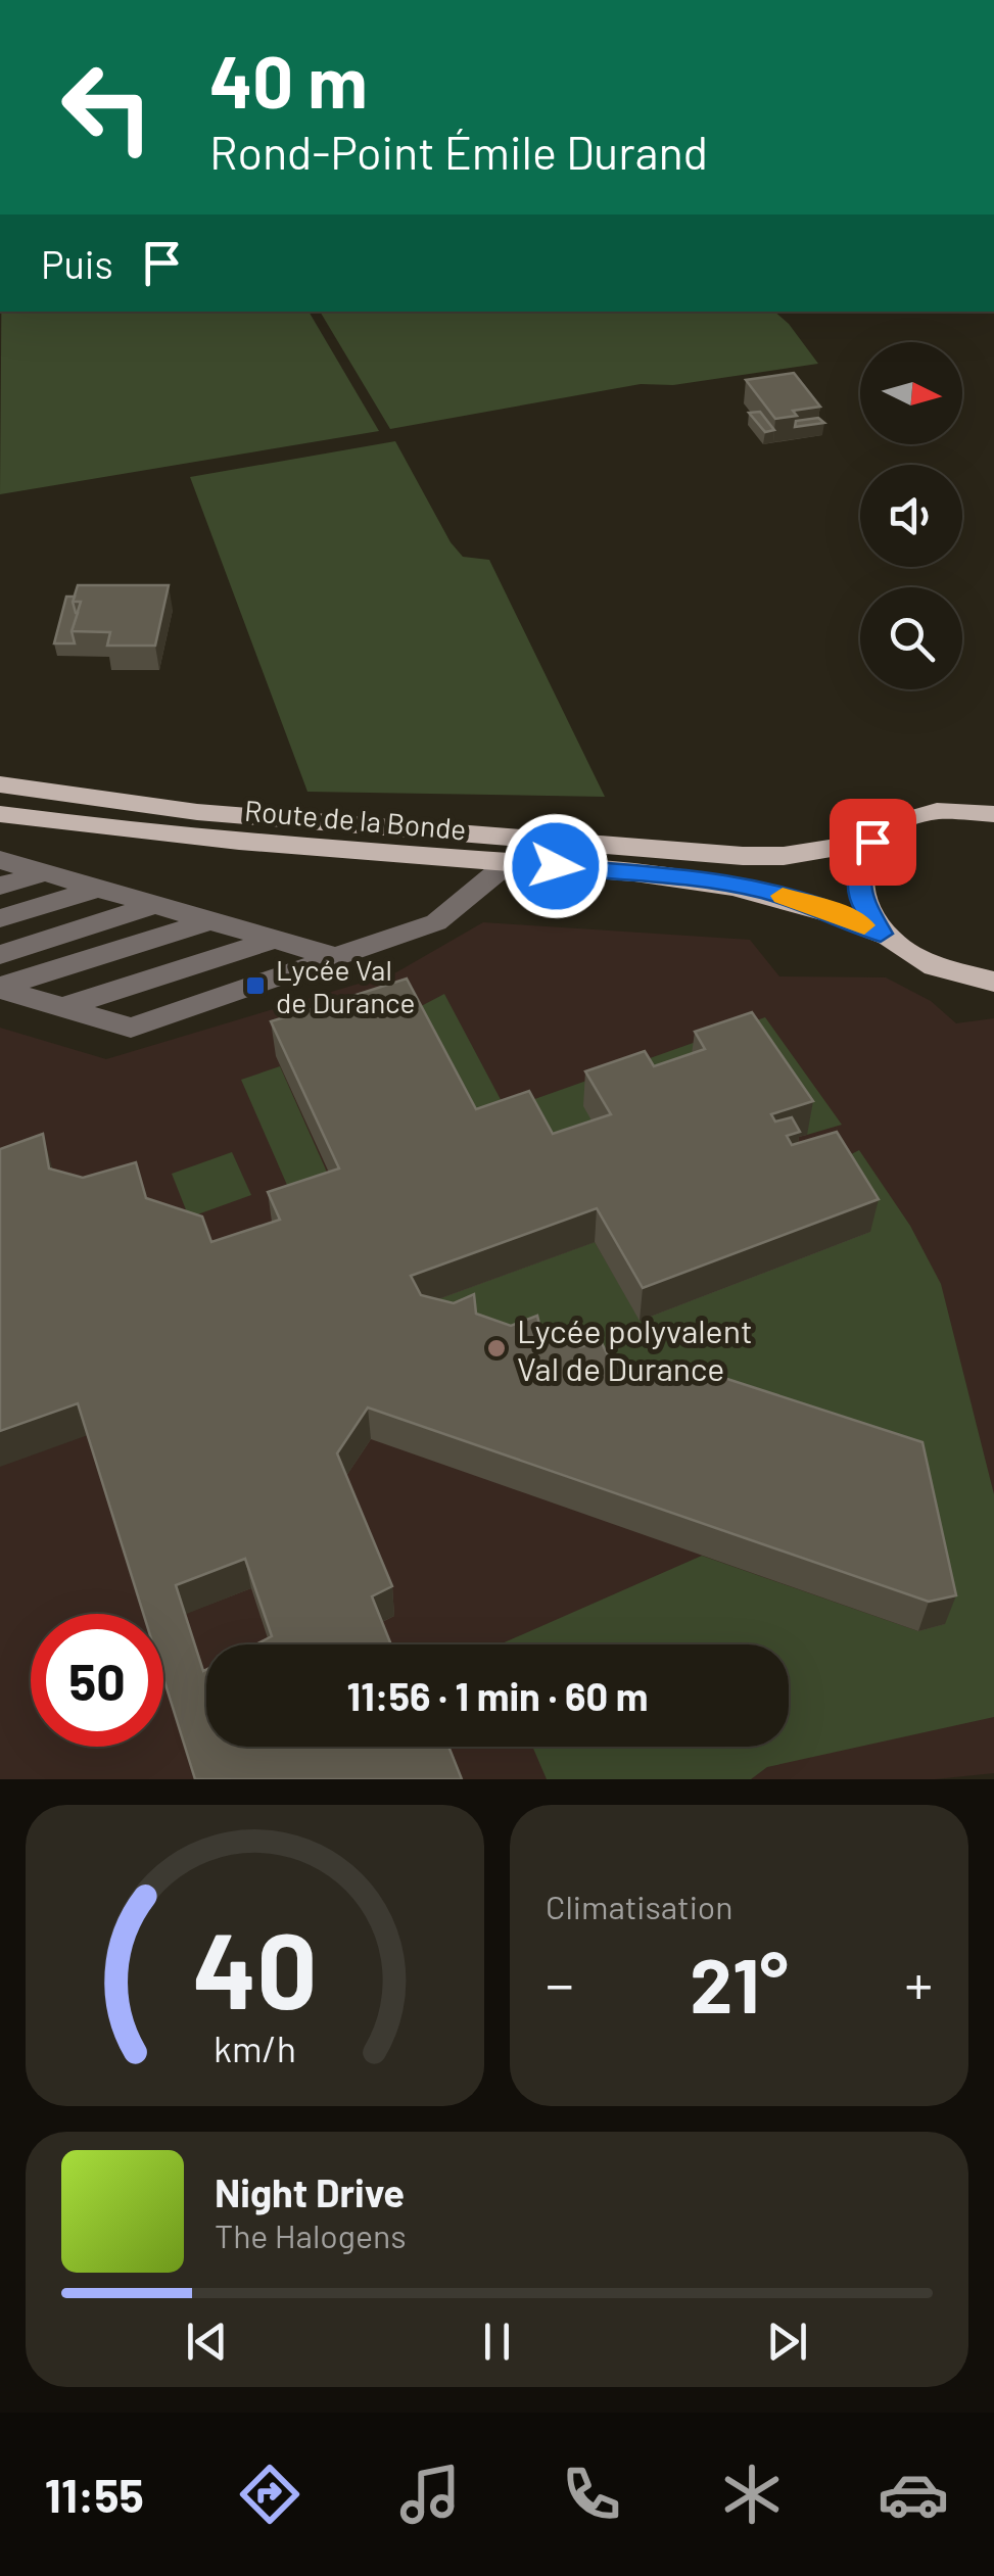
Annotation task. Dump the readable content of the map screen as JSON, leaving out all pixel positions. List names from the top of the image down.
{
  "streets": {
    "main road": ["Route de la Bonde"]
  },
  "places": {
    "transit": ["Lycée Val de Durance"],
    "other": ["Lycée polyvalent Val de Durance"]
  },
  "north": "right",
  "page": {
    "turn": ["40 m", "Rond-Point Émile Durand"],
    "then": "Puis",
    "limit": "50",
    "trip": "11:56 · 1 min · 60 m",
    "tile": "Climatisation",
    "heat": ["−", "21°", "+"],
    "song": ["Night Drive", "The Halogens"],
    "tabs": "11:55",
    "gauge": ["40", "km/h"]
  }
}
